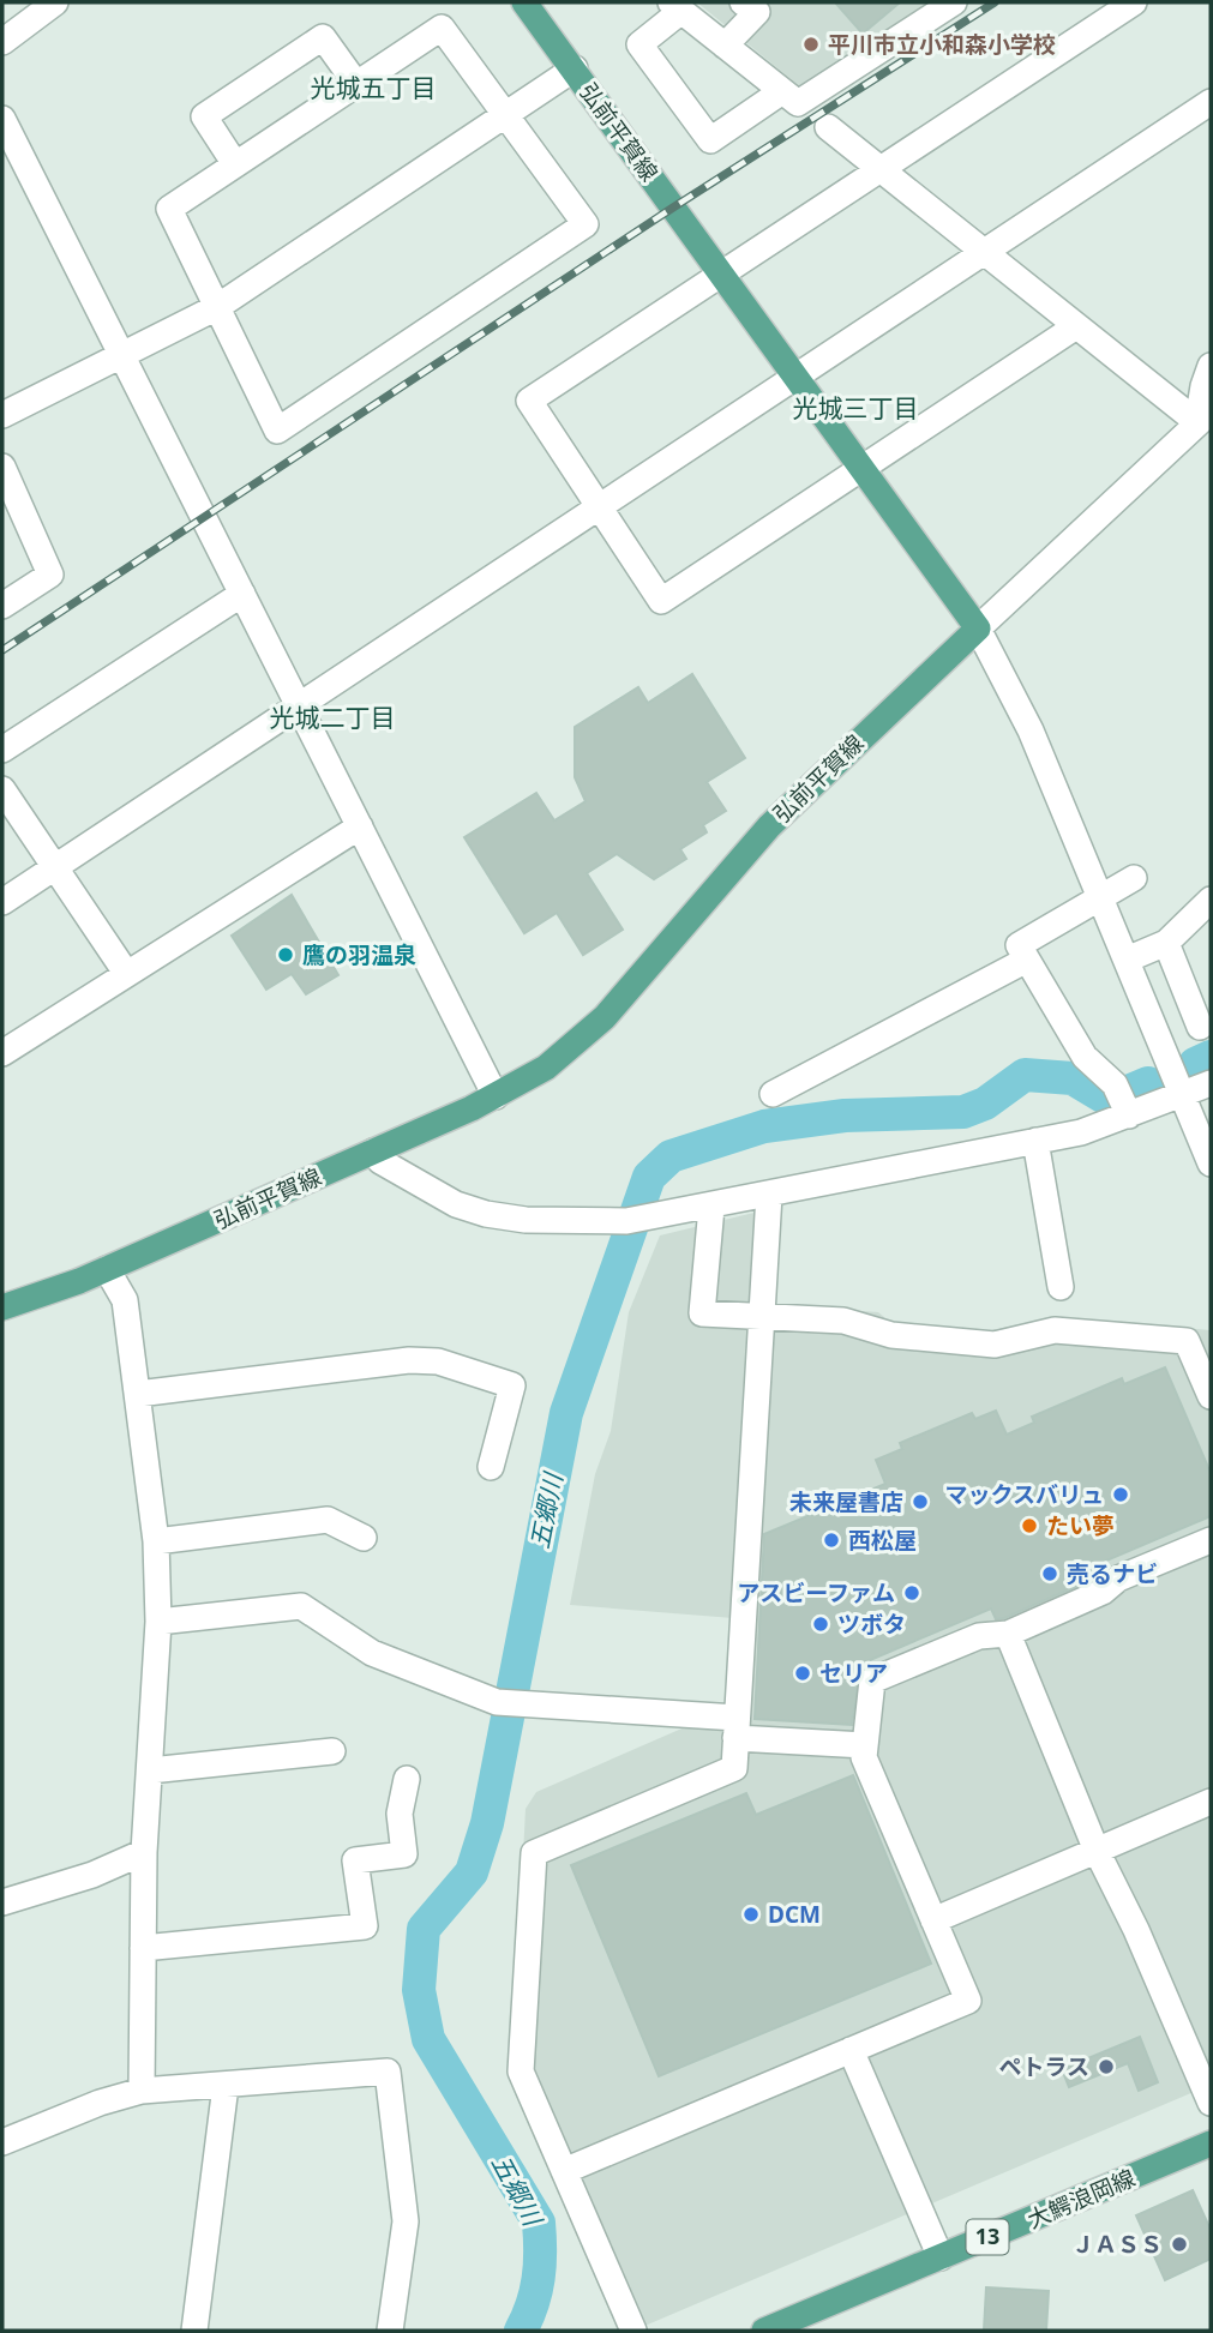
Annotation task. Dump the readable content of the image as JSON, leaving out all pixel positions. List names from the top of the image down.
{
  "streets": {
    "main road": ["弘前平賀線", "大鰐浪岡線", "13"]
  },
  "districts": ["光城五丁目", "光城三丁目", "光城二丁目"],
  "water": ["五郷川"],
  "places": [
    "平川市立小和森小学校",
    "鷹の羽温泉",
    "マックスバリュ",
    "未来屋書店",
    "たい夢",
    "西松屋",
    "売るナビ",
    "アスビーファム",
    "ツボタ",
    "セリア",
    "DCM",
    "ペトラス",
    "ＪＡＳＳ"
  ]
}
